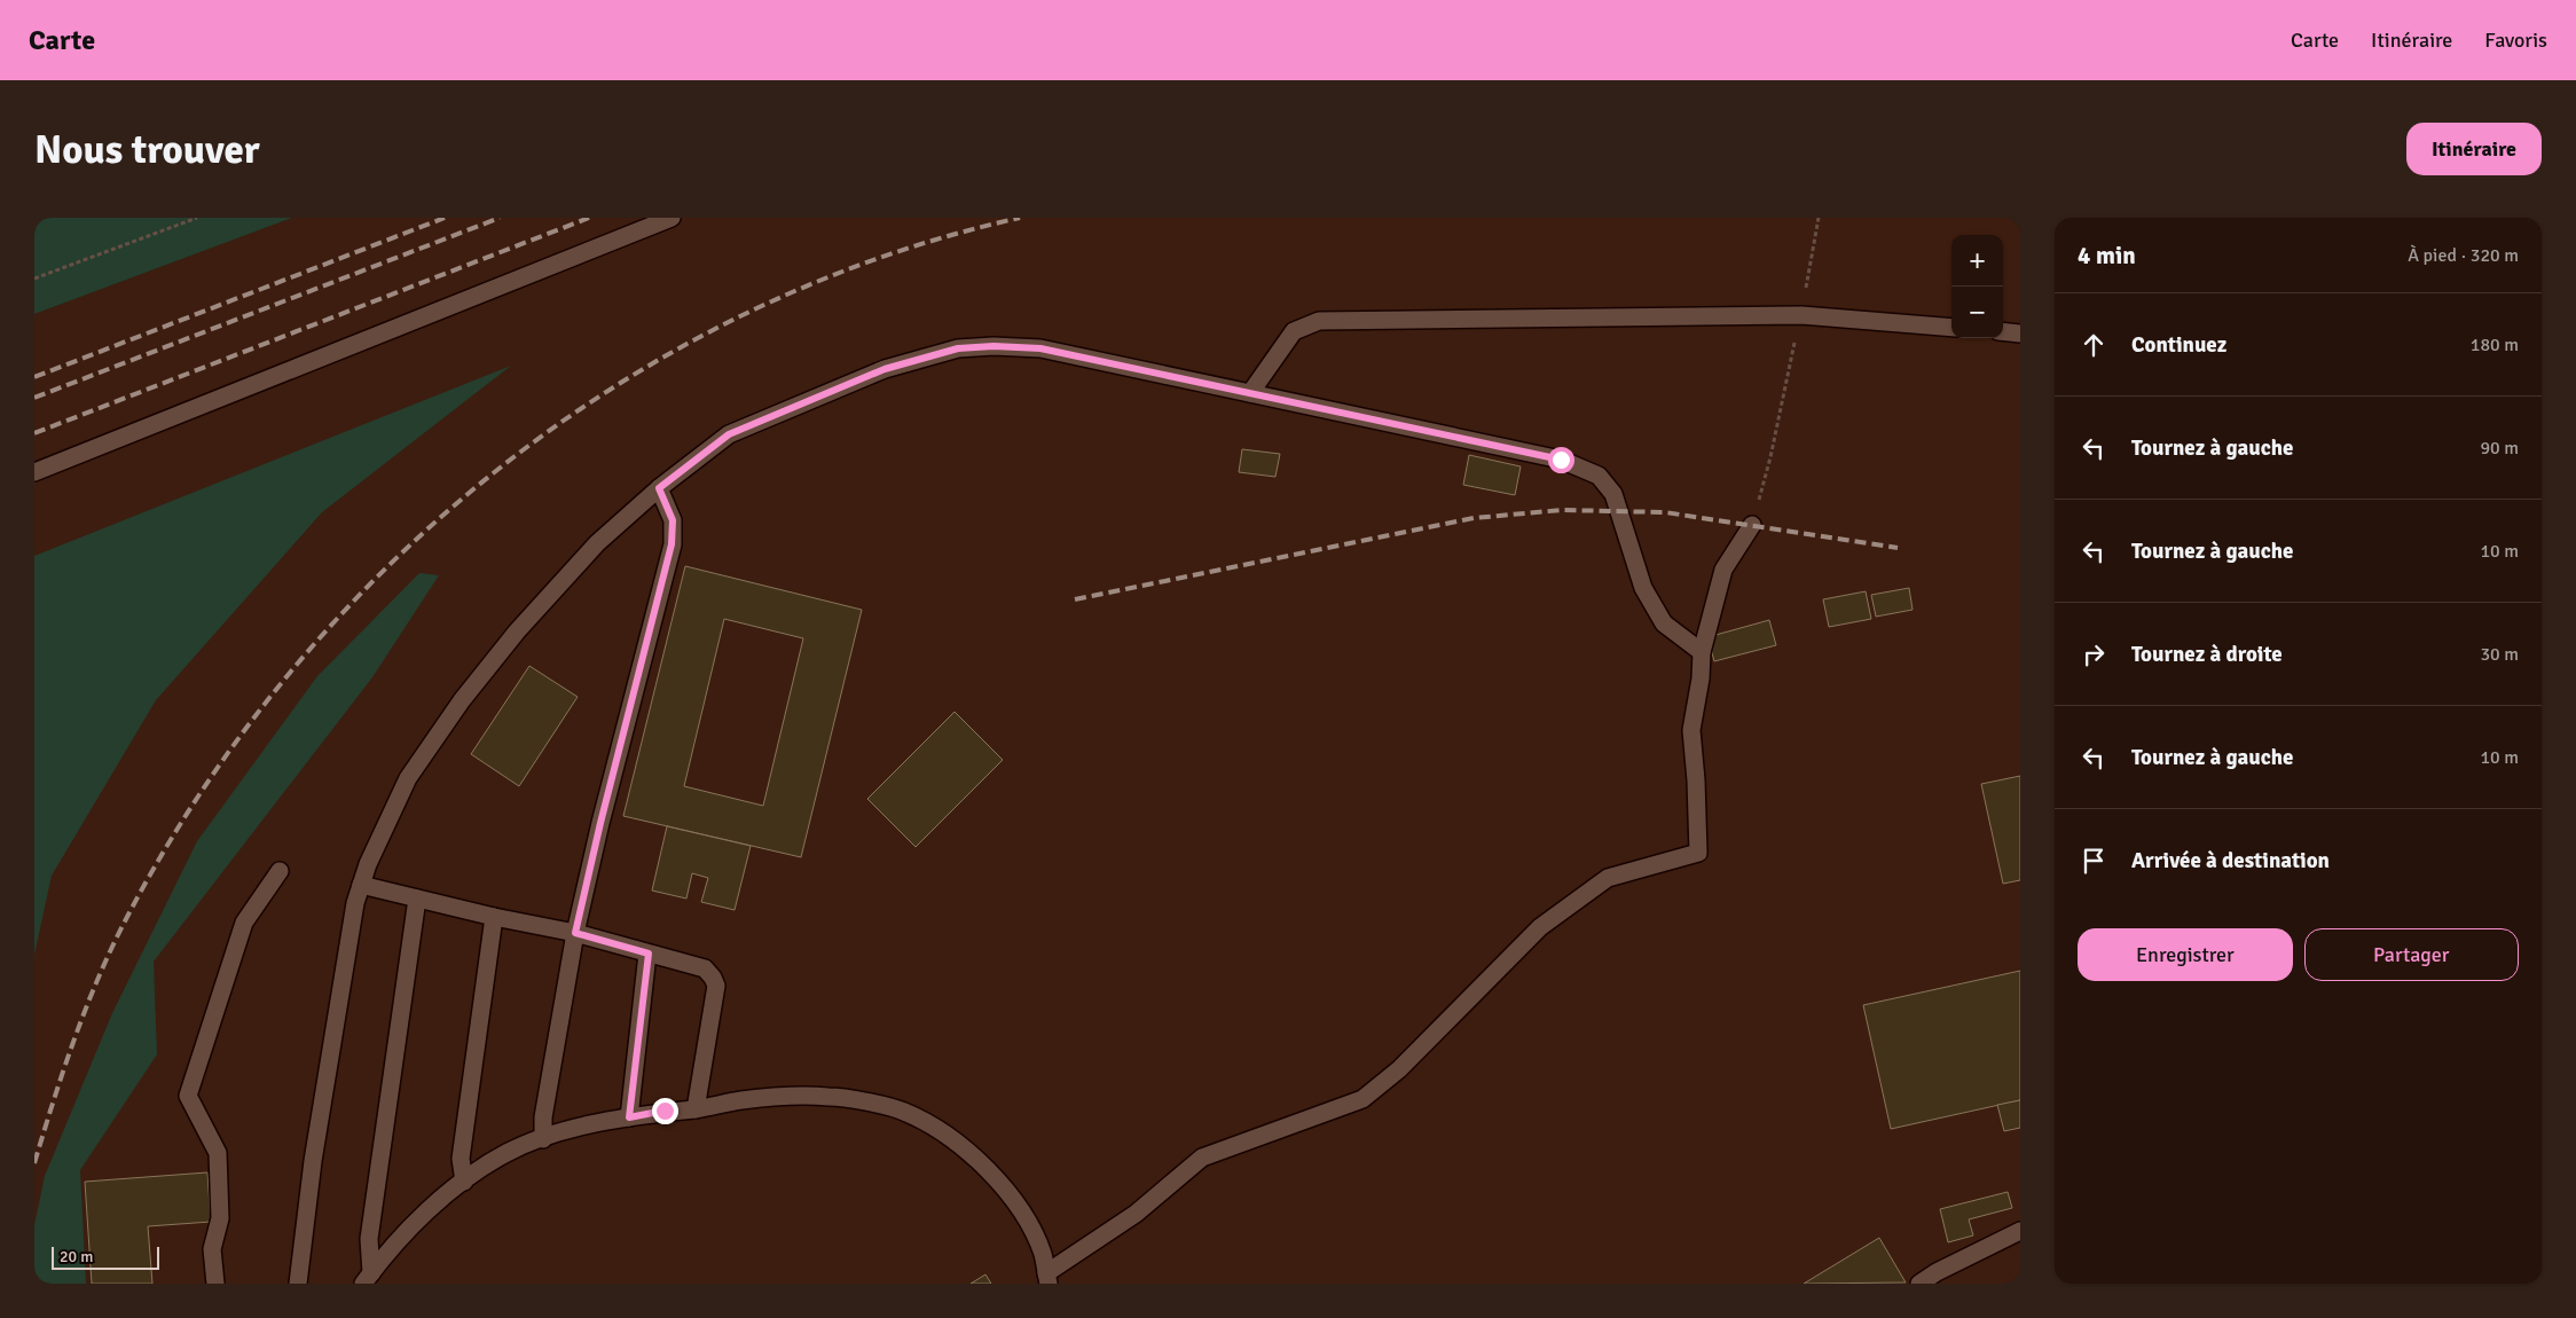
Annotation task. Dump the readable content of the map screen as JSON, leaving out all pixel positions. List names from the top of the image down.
{
  "scale_bar": "20 m",
  "page": {
    "header": "Carte",
    "nav": ["Carte", "Itinéraire", "Favoris"],
    "buttons": [
      "Itinéraire",
      ["Enregistrer", "Partager"]
    ],
    "title": "Nous trouver",
    "heading": ["4 min", "À pied · 320 m"],
    "map_buttons": ["+", "−"],
    "list": [
      ["Continuez", "180 m"],
      ["Tournez à gauche", "90 m"],
      ["Tournez à gauche", "10 m"],
      ["Tournez à droite", "30 m"],
      ["Tournez à gauche", "10 m"],
      "Arrivée à destination"
    ],
    "scale": "20 m"
  }
}
